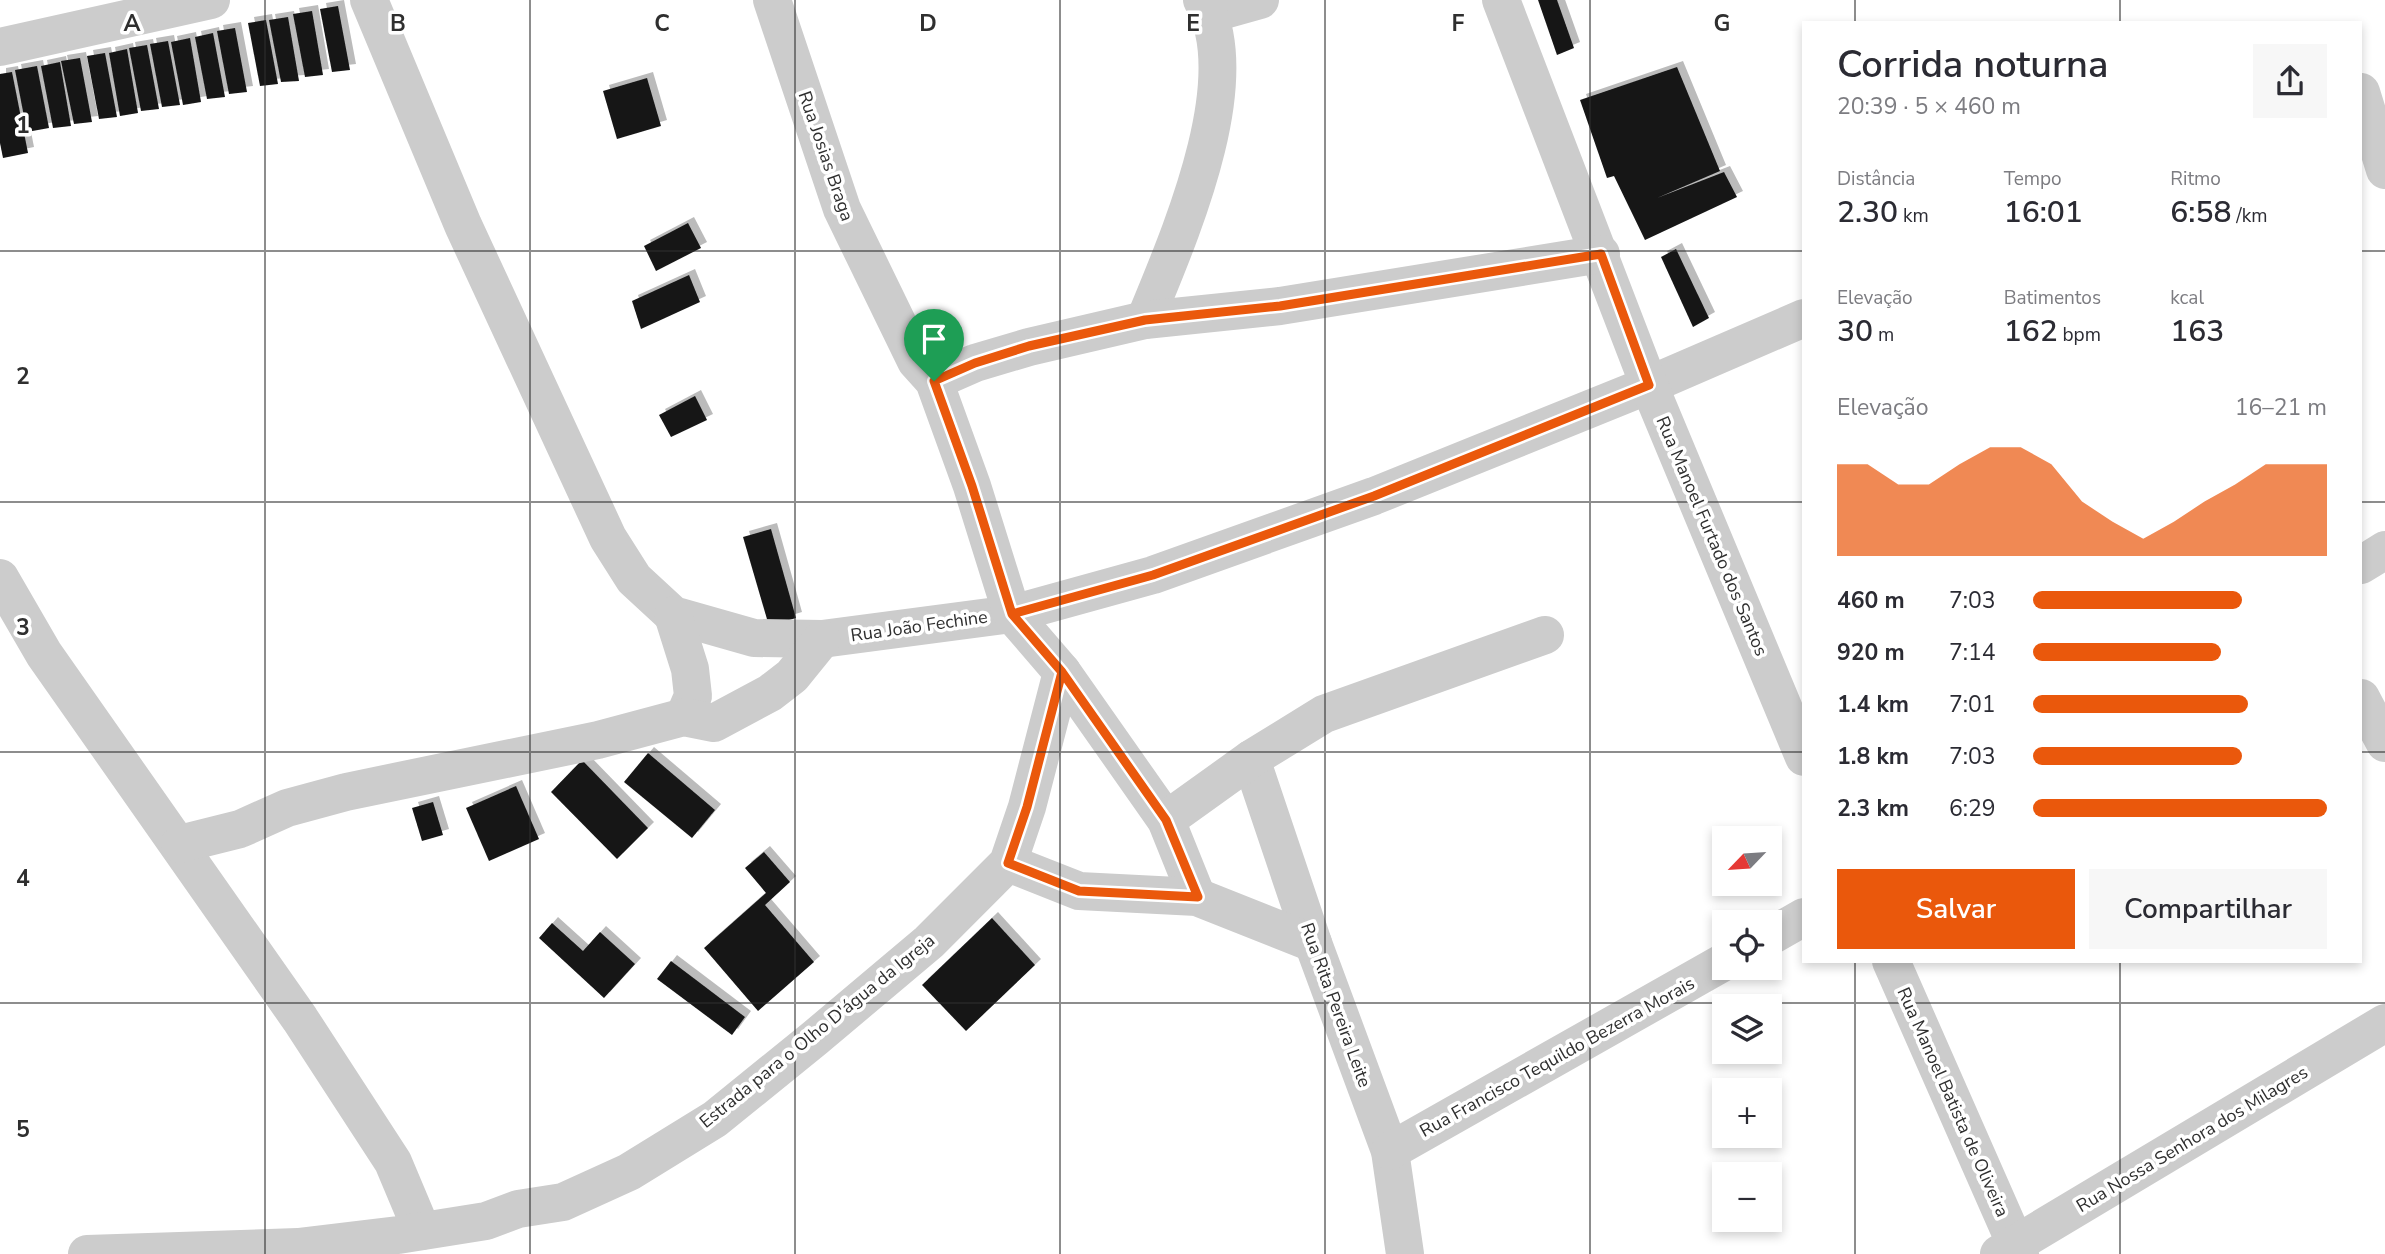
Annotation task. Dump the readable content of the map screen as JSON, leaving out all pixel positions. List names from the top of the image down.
{
  "streets": {
    "street": [
      "Rua Josias Braga",
      "Rua Manoel Furtado dos Santos",
      "Rua João Fechine",
      "Rua Rita Pereira Leite",
      "Estrada para o Olho D'água da Igreja",
      "Rua Francisco Tequildo Bezerra Morais",
      "Rua Manoel Batista de Oliveira",
      "Rua Nossa Senhora dos Milagres"
    ]
  },
  "crossings": [
    ["Rua Josias Braga", "Rua João Fechine"],
    ["Rua Josias Braga", "Estrada para o Olho D'água da Igreja"],
    ["Rua Manoel Furtado dos Santos", "Rua João Fechine"],
    ["Rua Rita Pereira Leite", "Rua Francisco Tequildo Bezerra Morais"],
    ["Rua Manoel Batista de Oliveira", "Rua Nossa Senhora dos Milagres"]
  ],
  "north": "bottom left",
  "page": {
    "heading": ["Corrida noturna", "20:39 · 5 × 460 m"],
    "stats": [
      ["Distância", "2.30 km"],
      ["Tempo", "16:01"],
      ["Ritmo", "6:58 /km"],
      ["Elevação", "30 m"],
      ["Batimentos", "162 bpm"],
      ["kcal", "163"]
    ],
    "chart": ["Elevação", "16–21 m"],
    "list": [
      {
        "name": "460 m",
        "note": "7:03"
      },
      {
        "name": "920 m",
        "note": "7:14"
      },
      {
        "name": "1.4 km",
        "note": "7:01"
      },
      {
        "name": "1.8 km",
        "note": "7:03"
      },
      {
        "name": "2.3 km",
        "note": "6:29"
      }
    ],
    "map_buttons": ["+", "−"],
    "buttons": ["Salvar", "Compartilhar"]
  },
  "grid": {
    "columns": [
      "A",
      "B",
      "C",
      "D",
      "E",
      "F",
      "G"
    ],
    "rows": [
      "1",
      "2",
      "3",
      "4",
      "5"
    ]
  }
}
